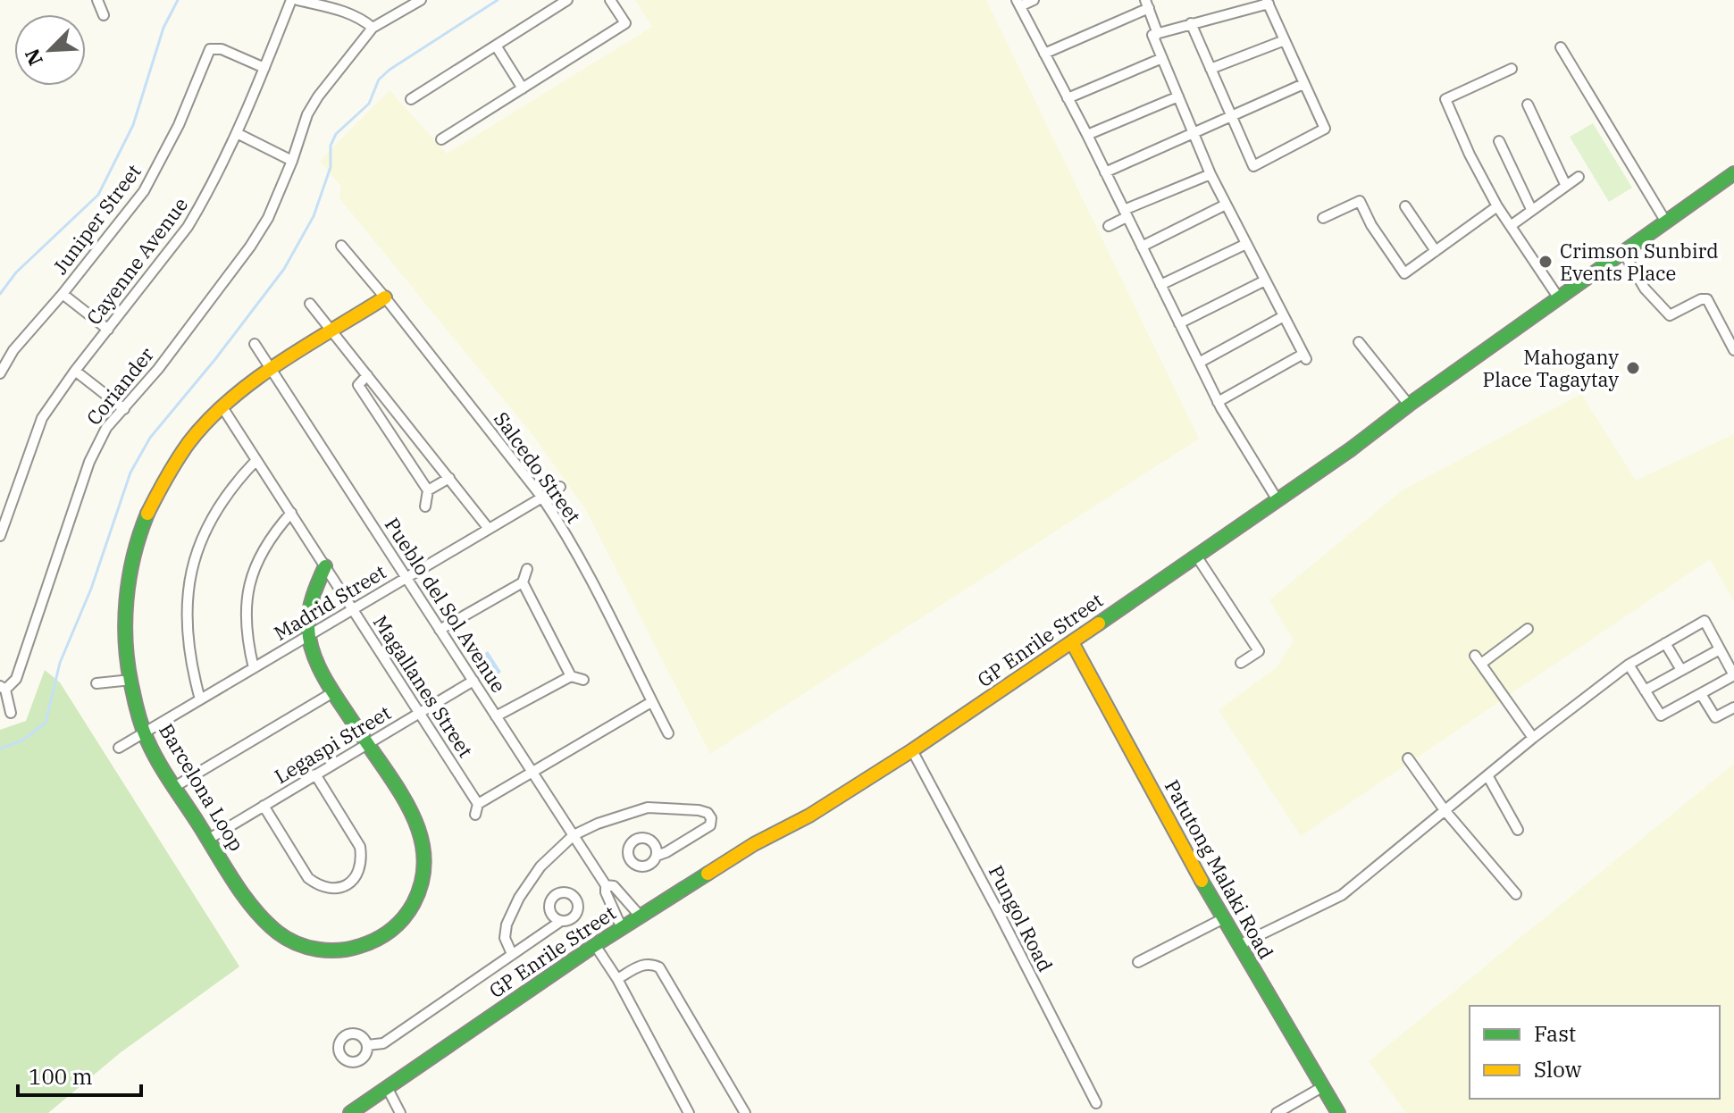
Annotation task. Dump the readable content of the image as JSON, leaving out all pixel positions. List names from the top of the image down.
{
  "streets": {
    "street": [
      "Juniper Street",
      "Cayenne Avenue",
      "Coriander",
      "Salcedo Street",
      "Madrid Street",
      "Pueblo del Sol Avenue",
      "GP Enrile Street",
      "Magallanes Street",
      "Legaspi Street",
      "Barcelona Loop",
      "Patutong Malaki Road",
      "Pungol Road"
    ]
  },
  "crossings": [
    ["Juniper Street", "Cayenne Avenue"],
    ["Salcedo Street", "Madrid Street"],
    ["Salcedo Street", "Barcelona Loop"],
    ["Madrid Street", "Pueblo del Sol Avenue"],
    ["Madrid Street", "Magallanes Street"],
    ["Madrid Street", "Barcelona Loop"],
    ["Pueblo del Sol Avenue", "GP Enrile Street"],
    ["Pueblo del Sol Avenue", "Legaspi Street"],
    ["Pueblo del Sol Avenue", "Barcelona Loop"],
    ["GP Enrile Street", "Patutong Malaki Road"],
    ["GP Enrile Street", "Pungol Road"],
    ["Magallanes Street", "Legaspi Street"],
    ["Magallanes Street", "Barcelona Loop"],
    ["Legaspi Street", "Barcelona Loop"]
  ],
  "places": ["Crimson Sunbird Events Place", "Mahogany Place Tagaytay"],
  "legend": ["Fast", "Slow"],
  "scale_bar": "100 m",
  "north": "bottom left"
}
